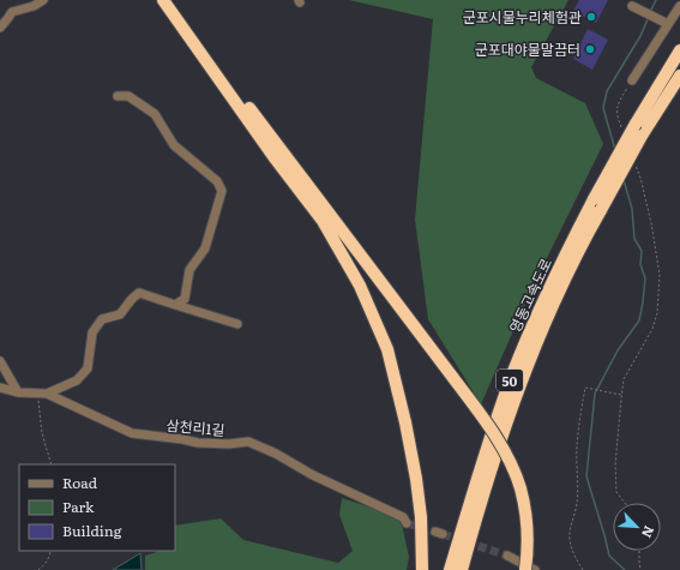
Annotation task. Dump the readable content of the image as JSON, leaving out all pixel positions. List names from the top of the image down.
{
  "streets": {
    "highway": ["영동고속도로", "50"],
    "street": ["삼천리1길"]
  },
  "places": ["군포시물누리체험관", "군포대야물말끔터"],
  "legend": ["Road", "Park", "Building"],
  "north": "bottom right"
}
